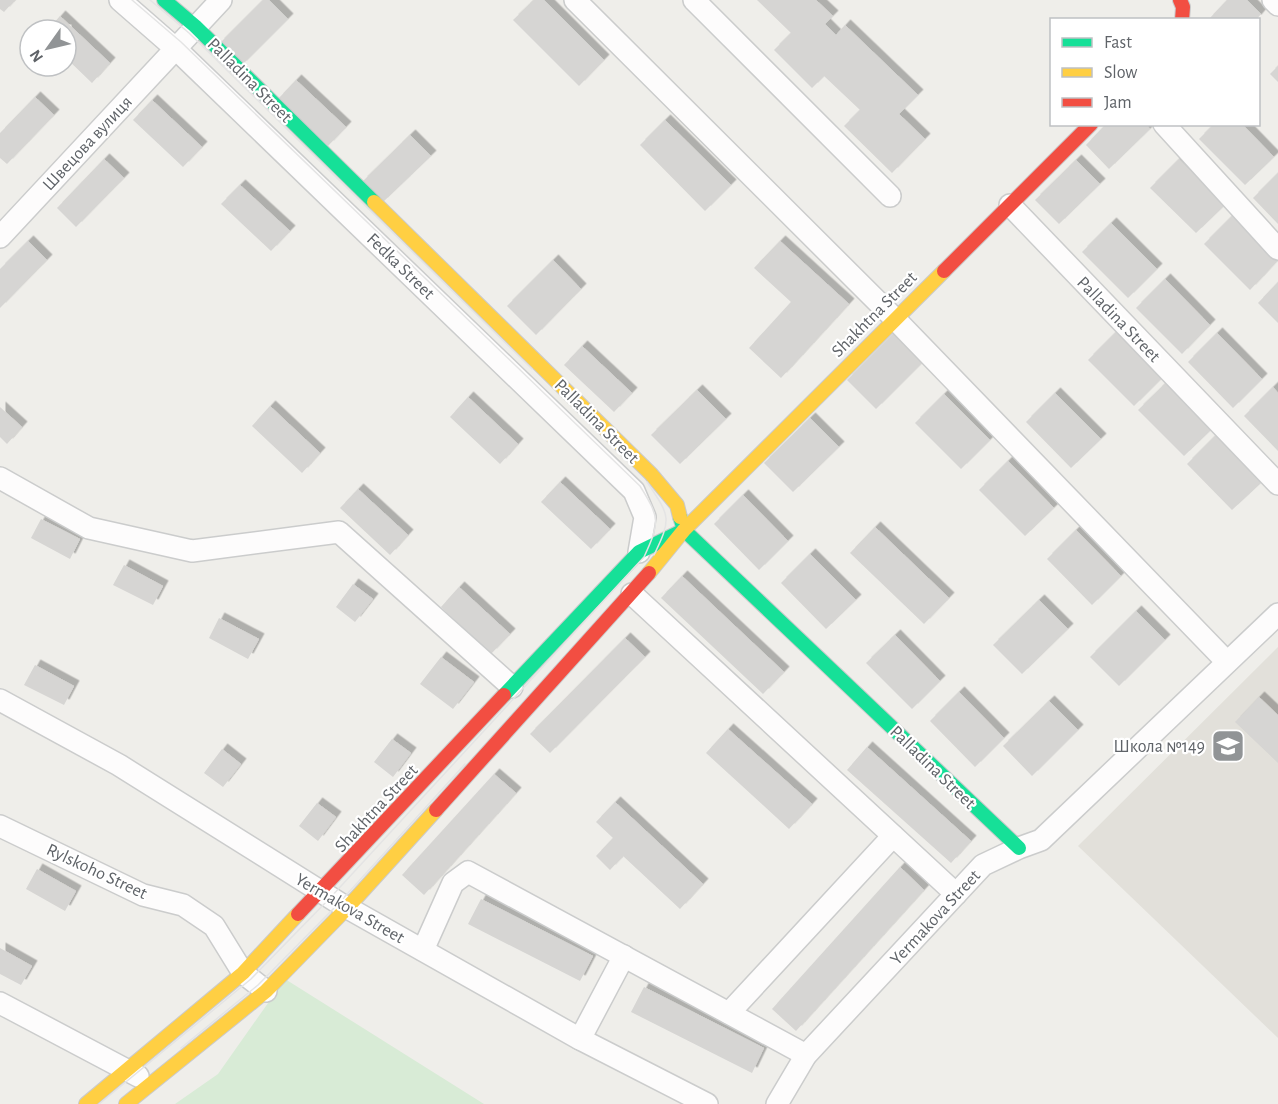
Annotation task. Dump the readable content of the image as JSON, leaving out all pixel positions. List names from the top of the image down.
{
  "streets": {
    "main road": ["Palladina Street", "Shakhtna Street"],
    "street": [
      "Швецова вулиця",
      "Fedka Street",
      "Rylskoho Street",
      "Yermakova Street"
    ]
  },
  "crossings": [
    ["Palladina Street", "Швецова вулиця"],
    ["Palladina Street", "Shakhtna Street"],
    ["Palladina Street", "Yermakova Street"],
    ["Швецова вулиця", "Fedka Street"],
    ["Shakhtna Street", "Rylskoho Street"],
    ["Shakhtna Street", "Yermakova Street"]
  ],
  "places": {
    "school or university": ["Школа №149"]
  },
  "legend": ["Fast", "Slow", "Jam"],
  "north": "bottom left"
}
